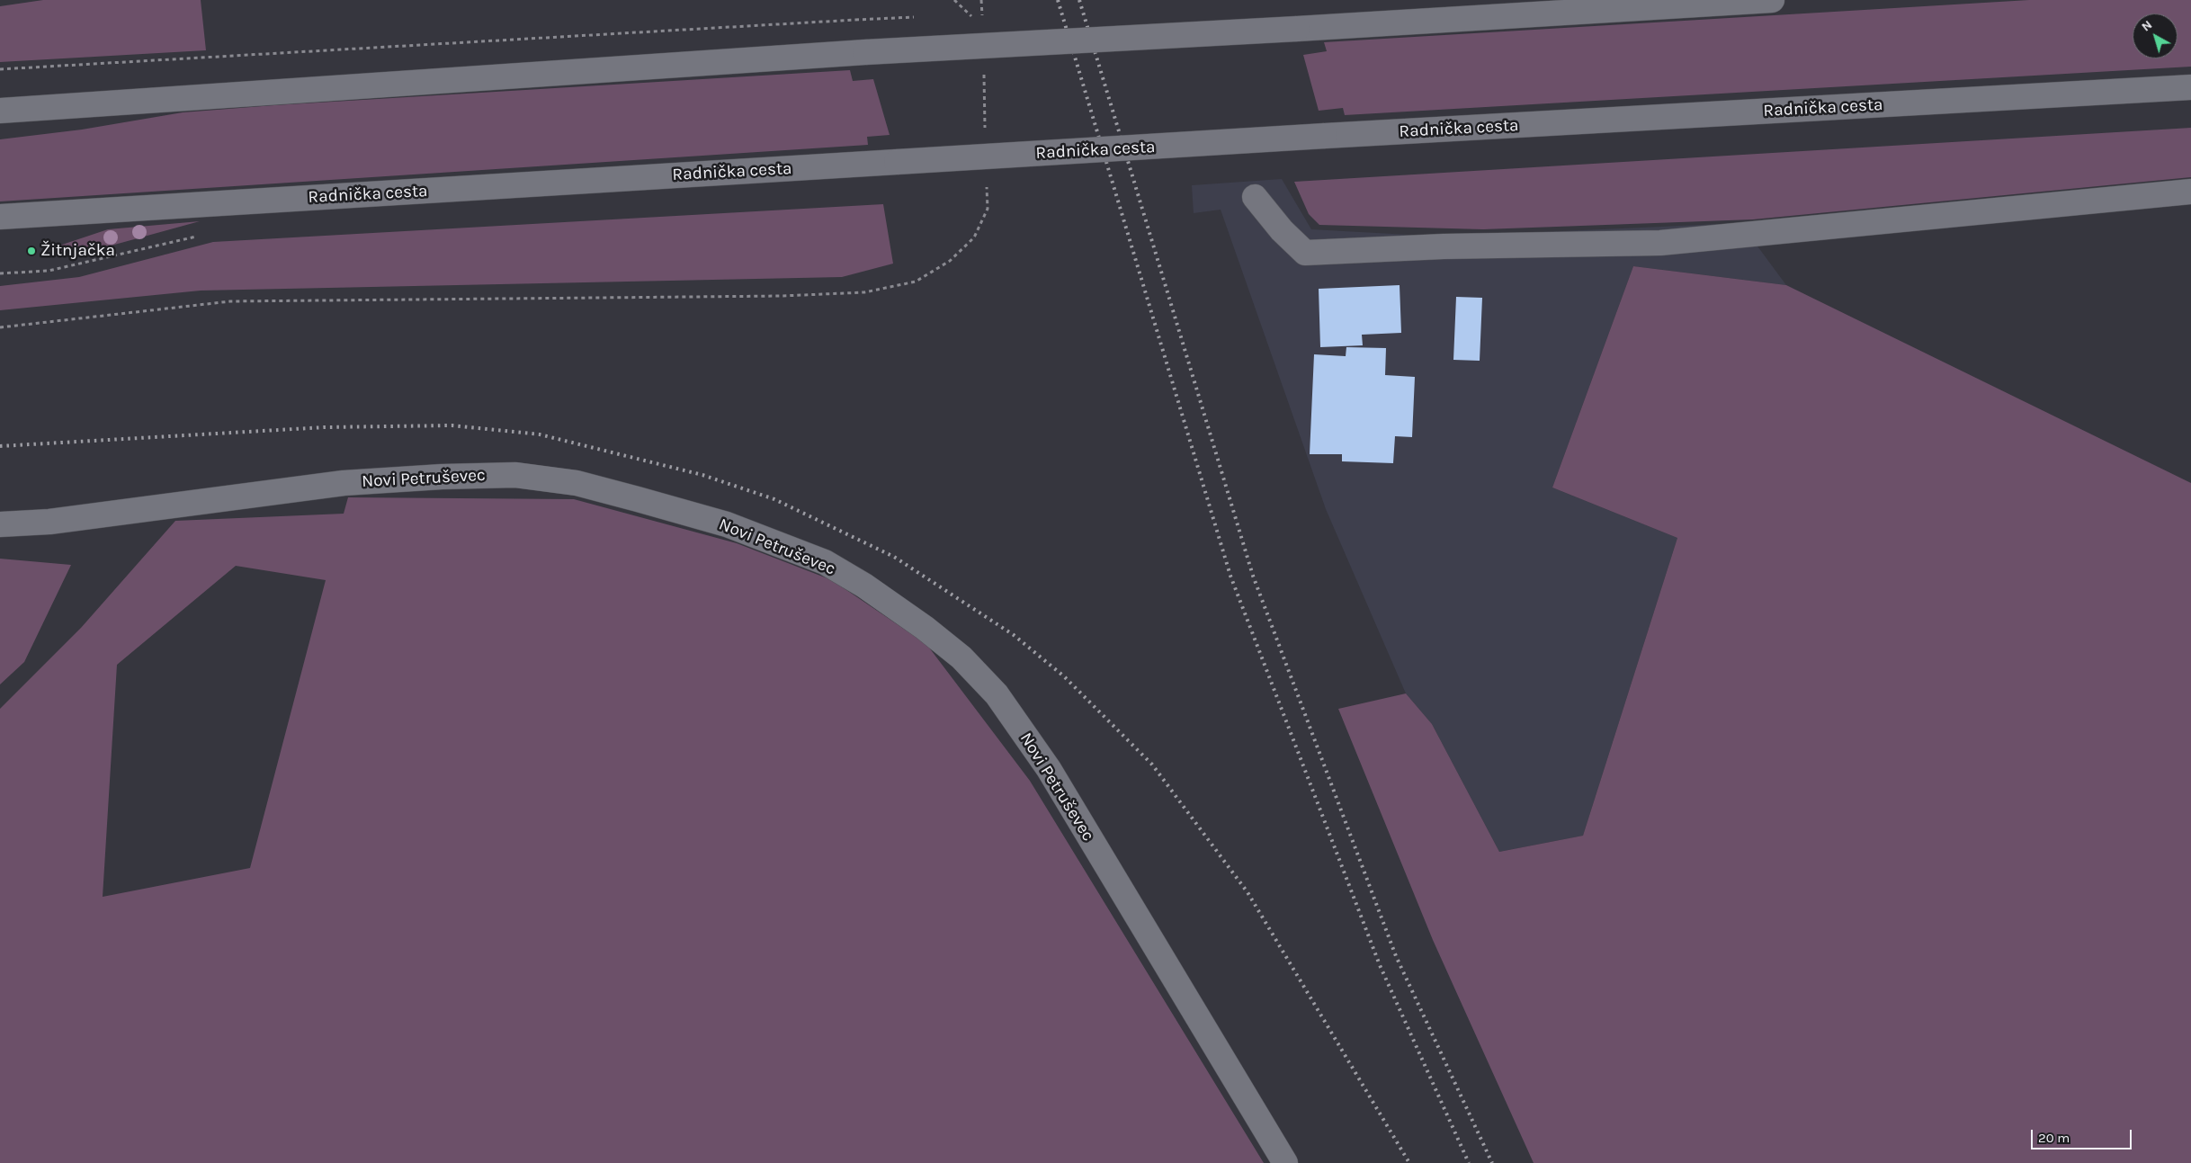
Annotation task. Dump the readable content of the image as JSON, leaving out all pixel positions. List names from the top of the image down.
{
  "streets": {
    "main road": ["Radnička cesta", "Novi Petruševec"]
  },
  "places": ["Žitnjačka"],
  "scale_bar": "20 m",
  "north": "top left"
}
